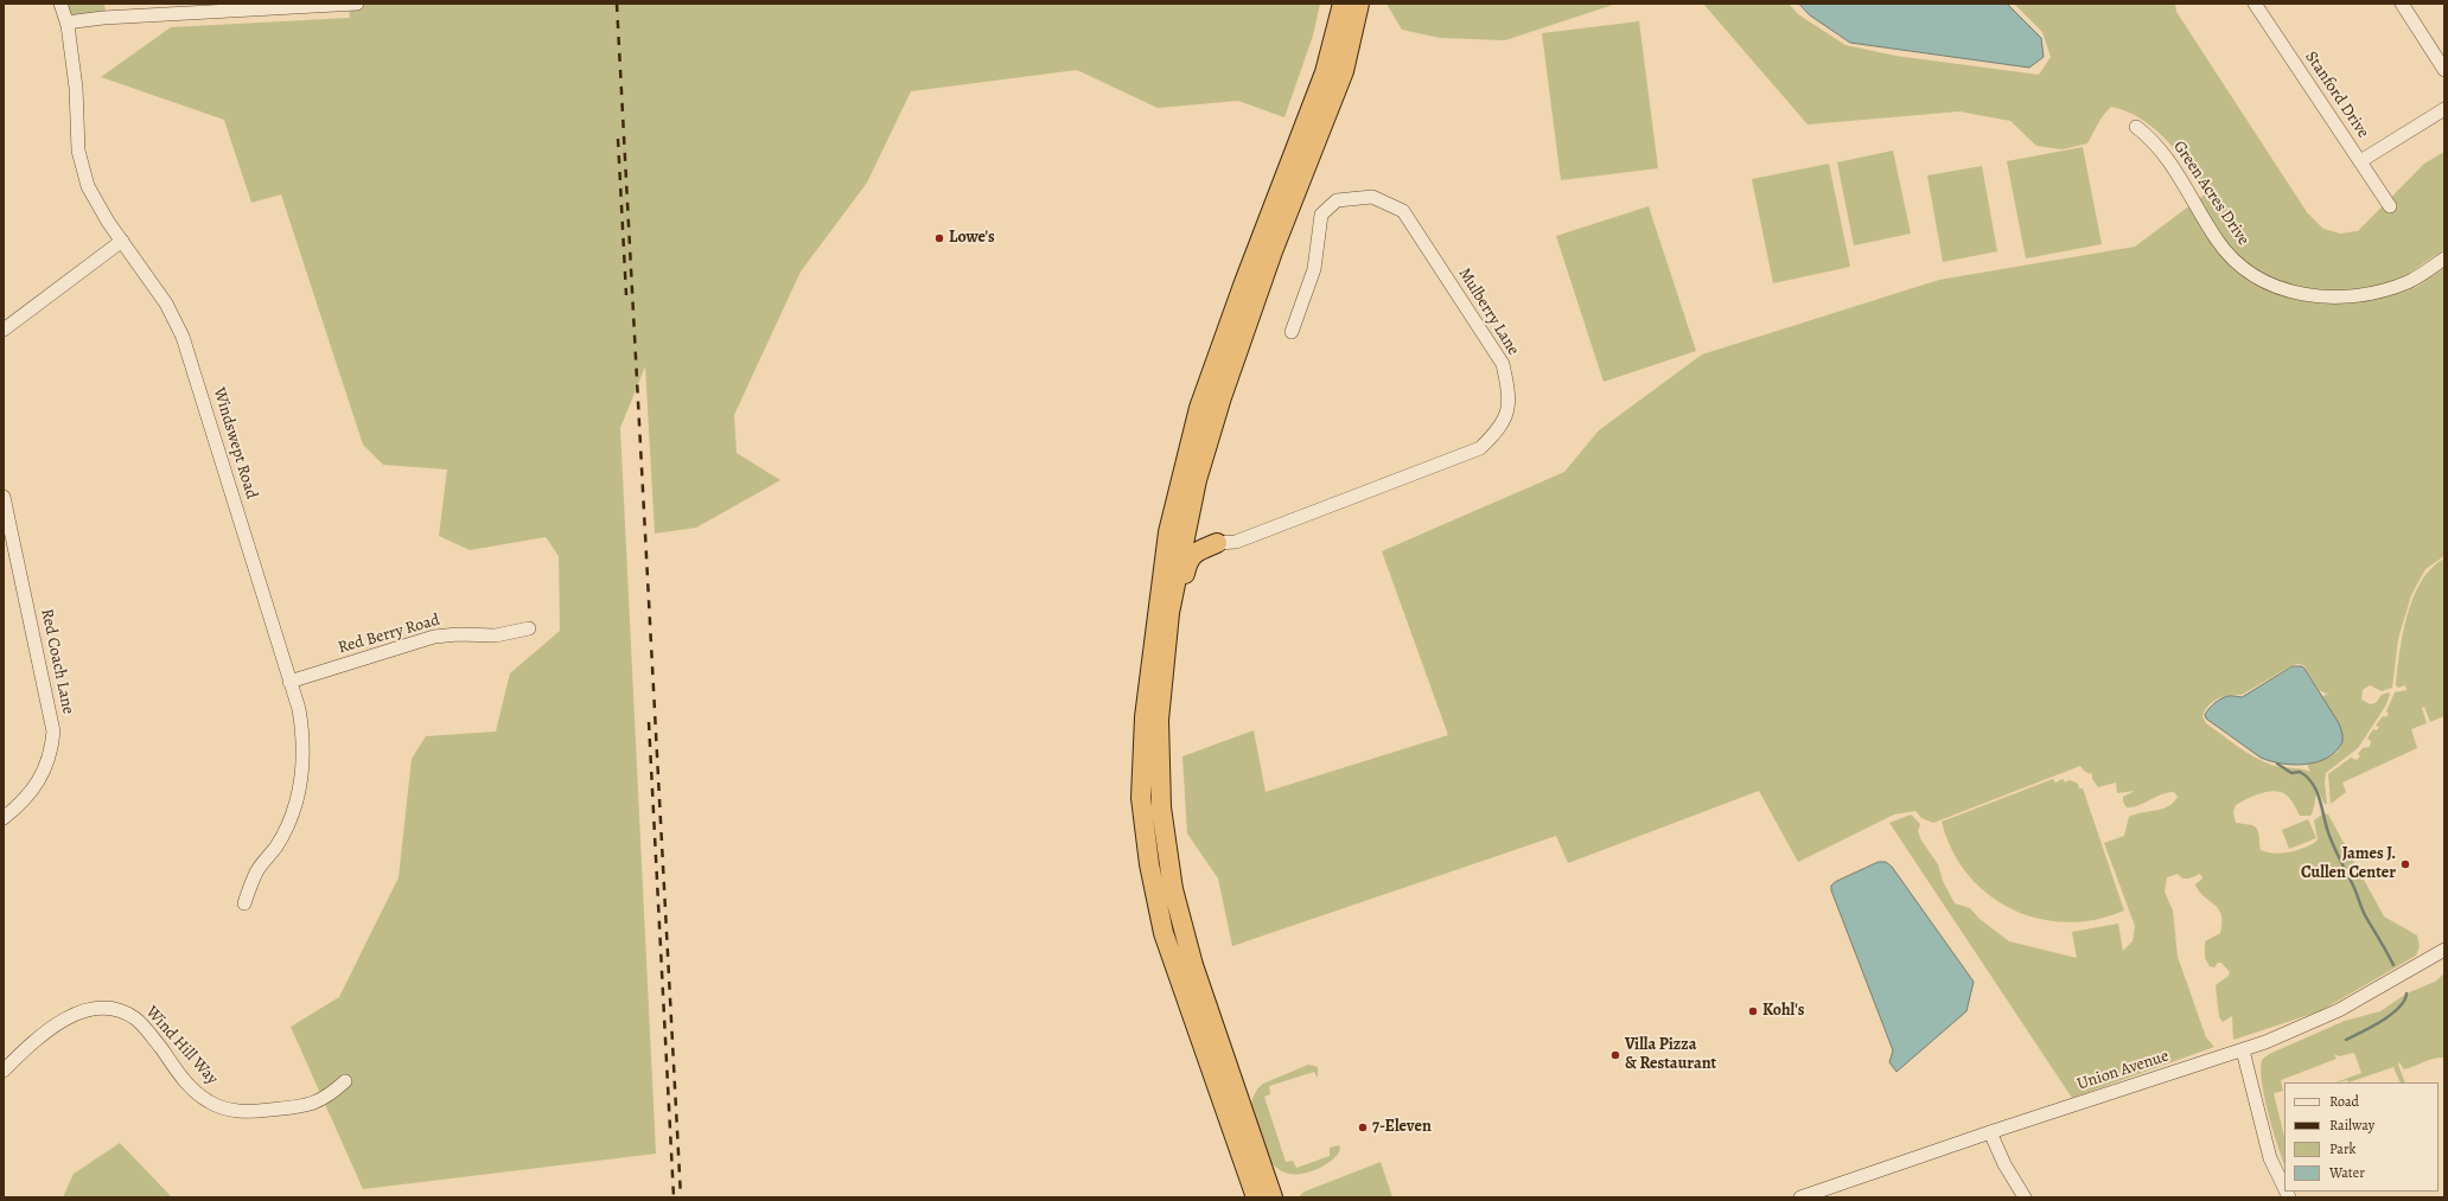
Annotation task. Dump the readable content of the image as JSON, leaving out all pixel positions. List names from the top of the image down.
{
  "streets": {
    "street": [
      "Stanford Drive",
      "Green Acres Drive",
      "Mulberry Lane",
      "Windswept Road",
      "Red Berry Road",
      "Red Coach Lane",
      "Wind Hill Way",
      "Union Avenue"
    ]
  },
  "crossings": [
    ["Windswept Road", "Red Berry Road"]
  ],
  "places": [
    "Lowe's",
    "James J. Cullen Center",
    "Kohl's",
    "Villa Pizza & Restaurant",
    "7-Eleven"
  ],
  "legend": [
    "Road",
    "Railway",
    "Park",
    "Water"
  ]
}
